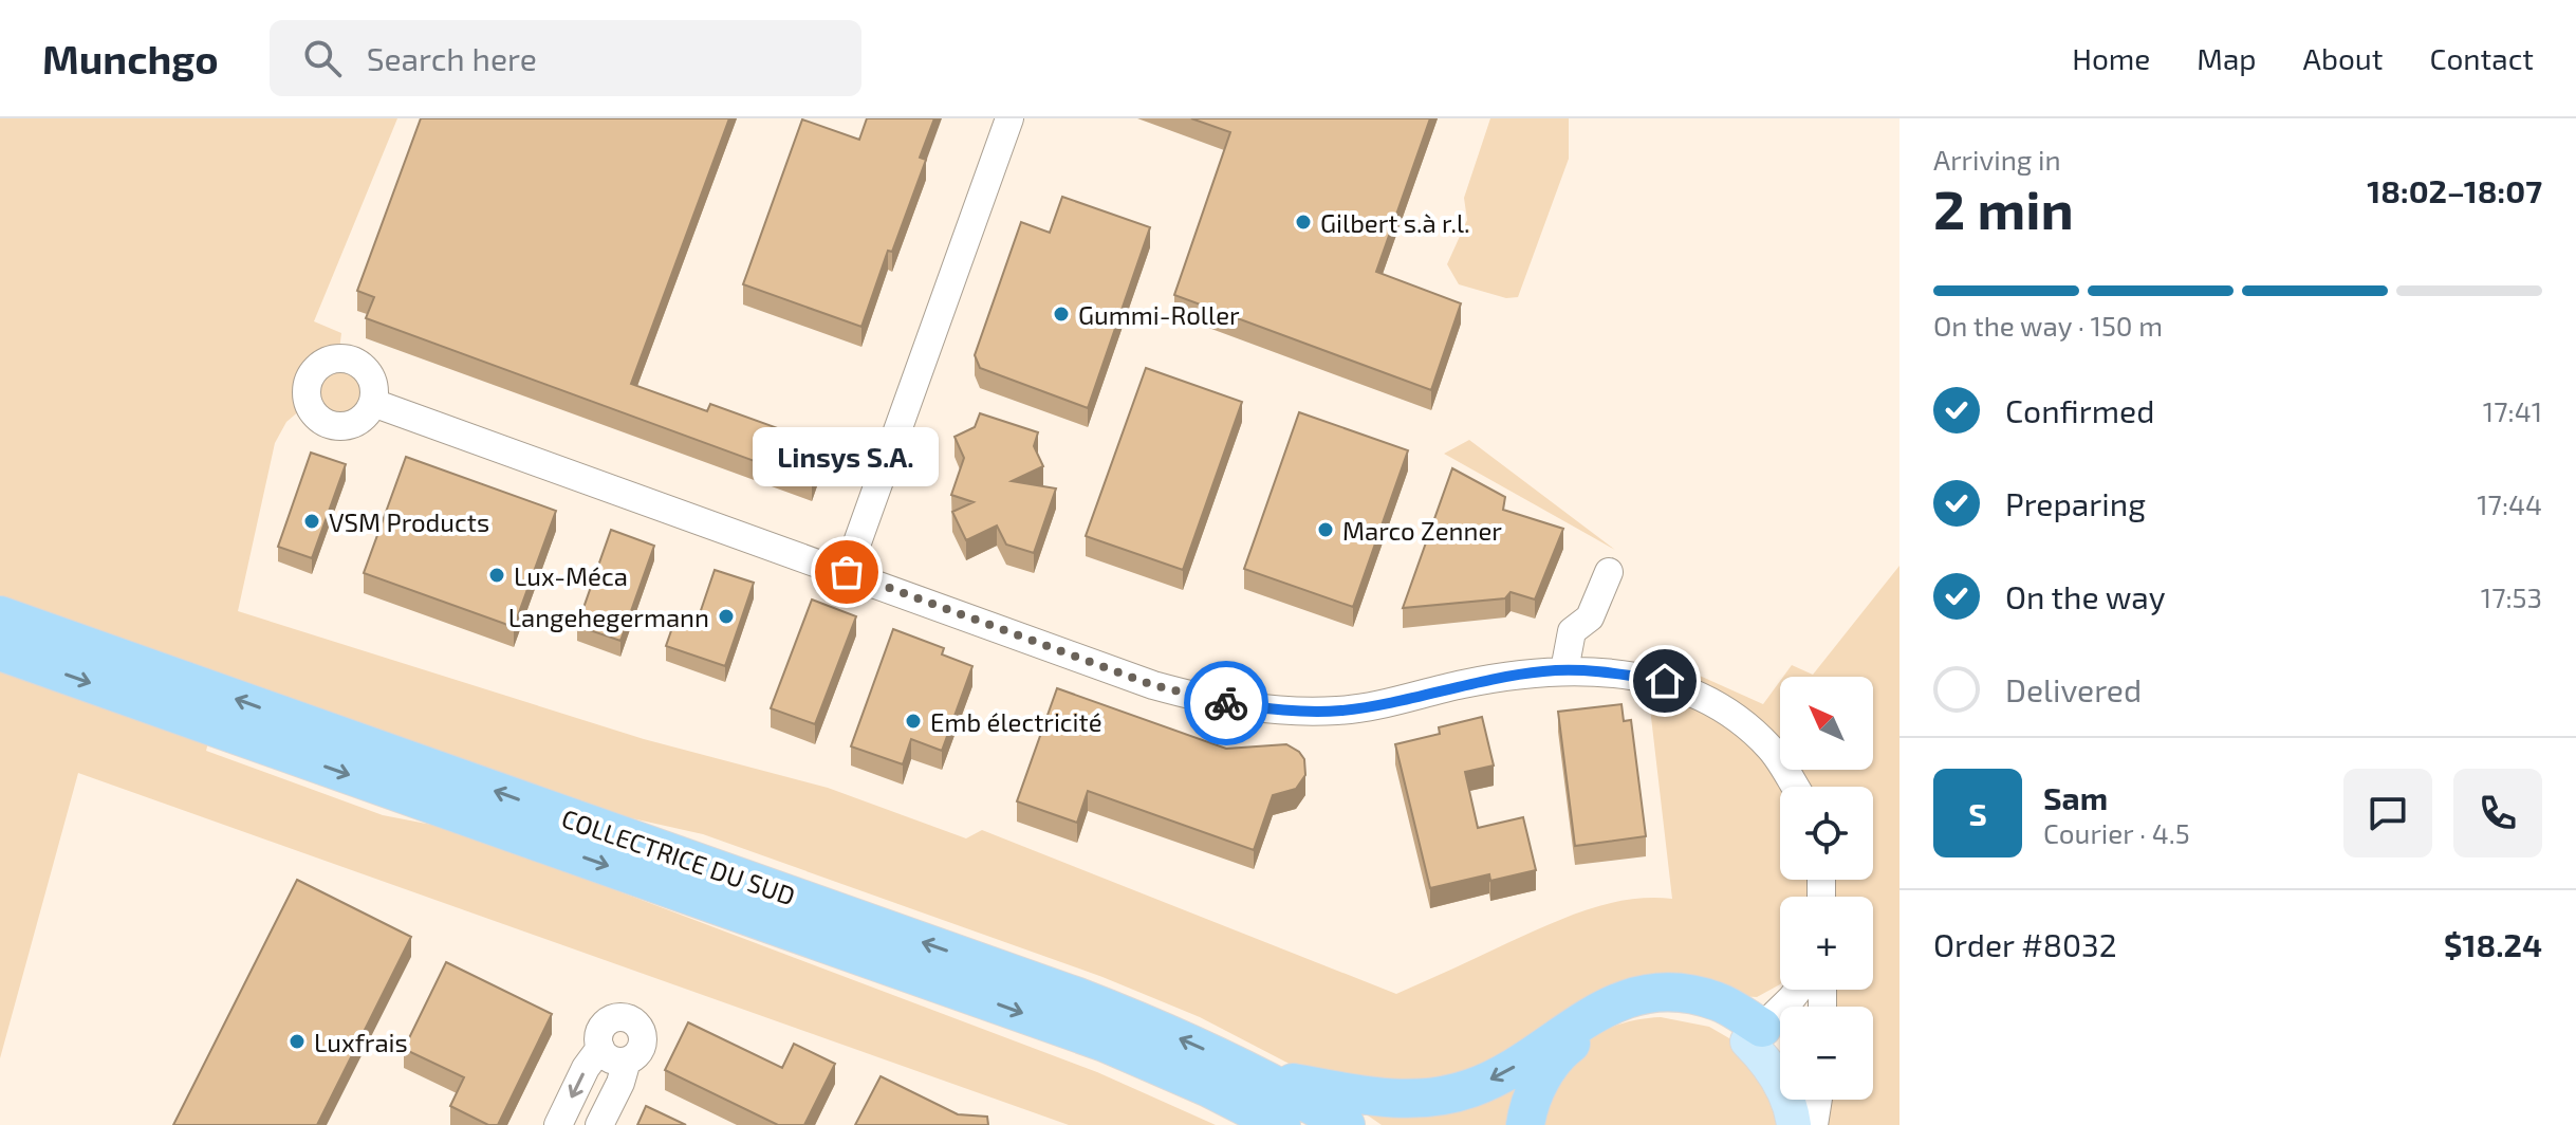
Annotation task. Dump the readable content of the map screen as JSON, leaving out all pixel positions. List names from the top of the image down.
{
  "streets": {
    "highway": ["COLLECTRICE DU SUD"]
  },
  "places": [
    "Gilbert s.à r.l.",
    "Gummi-Roller",
    "VSM Products",
    "Marco Zenner",
    "Linsys S.A.",
    "Lux-Méca",
    "Langehegermann",
    "Emb électricité",
    "Luxfrais"
  ],
  "north": "top left",
  "page": {
    "header": "Munchgo",
    "search": "Search here",
    "nav": [
      "Home",
      "Map",
      "About",
      "Contact"
    ],
    "heading": ["2 min", "Arriving in", "18:02–18:07"],
    "panel": [
      "Sam",
      "Courier · 4.5",
      "Order #8032",
      "$18.24"
    ],
    "bar": "On the way · 150 m",
    "list": [
      ["Confirmed", "17:41"],
      ["Preparing", "17:44"],
      ["On the way", "17:53"],
      "Delivered"
    ],
    "bubble": "Linsys S.A.",
    "map_buttons": ["+", "−"],
    "round": "S"
  }
}
